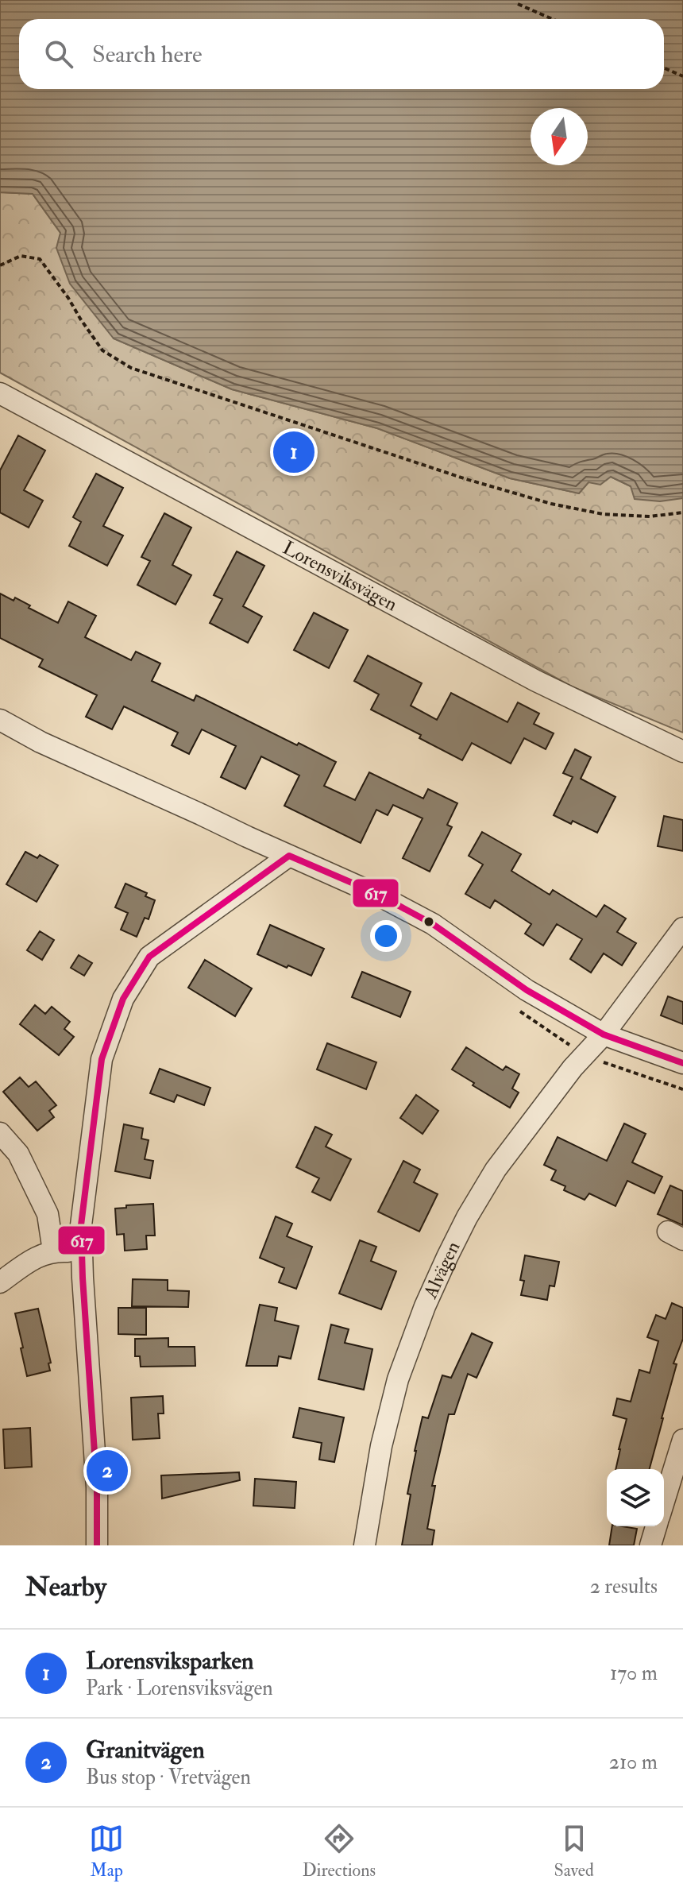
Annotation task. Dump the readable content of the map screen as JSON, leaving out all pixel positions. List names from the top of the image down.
{
  "streets": {
    "street": ["Lorensviksvägen", "Alvägen"]
  },
  "lines": ["transit line 617"],
  "north": "bottom",
  "page": {
    "search": "Search here",
    "pins": ["1", "2"],
    "heading": ["Nearby", "2 results"],
    "list": [
      {
        "mark": "1",
        "name": "Lorensviksparken",
        "note": "Park · Lorensviksvägen",
        "value": "170 m"
      },
      {
        "mark": "2",
        "name": "Granitvägen",
        "note": "Bus stop · Vretvägen",
        "value": "210 m"
      }
    ],
    "nav": ["Map", "Directions", "Saved"]
  }
}
